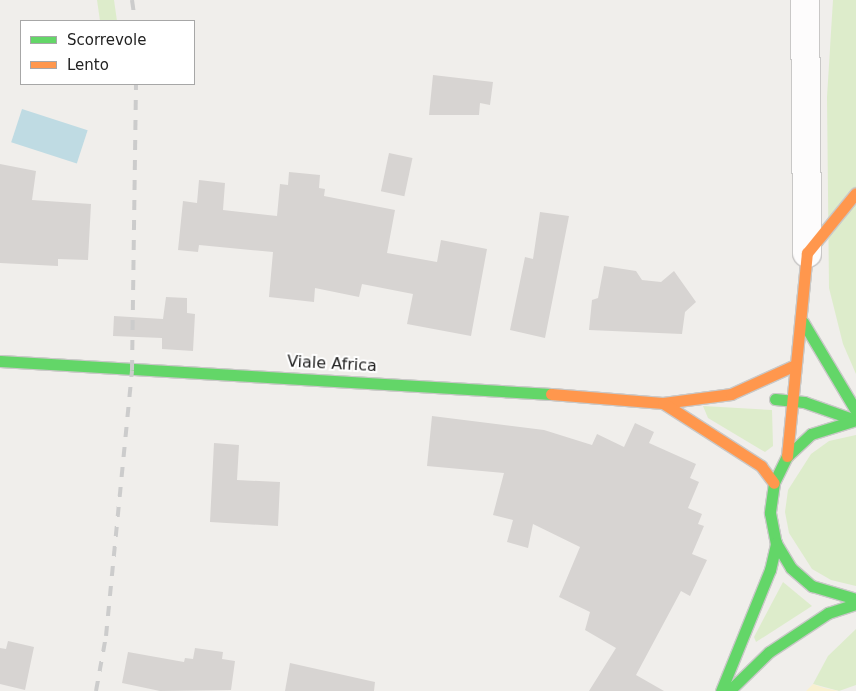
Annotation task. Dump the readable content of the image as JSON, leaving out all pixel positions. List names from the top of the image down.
{
  "streets": {
    "main road": ["Viale Africa"]
  },
  "legend": ["Scorrevole", "Lento"]
}
